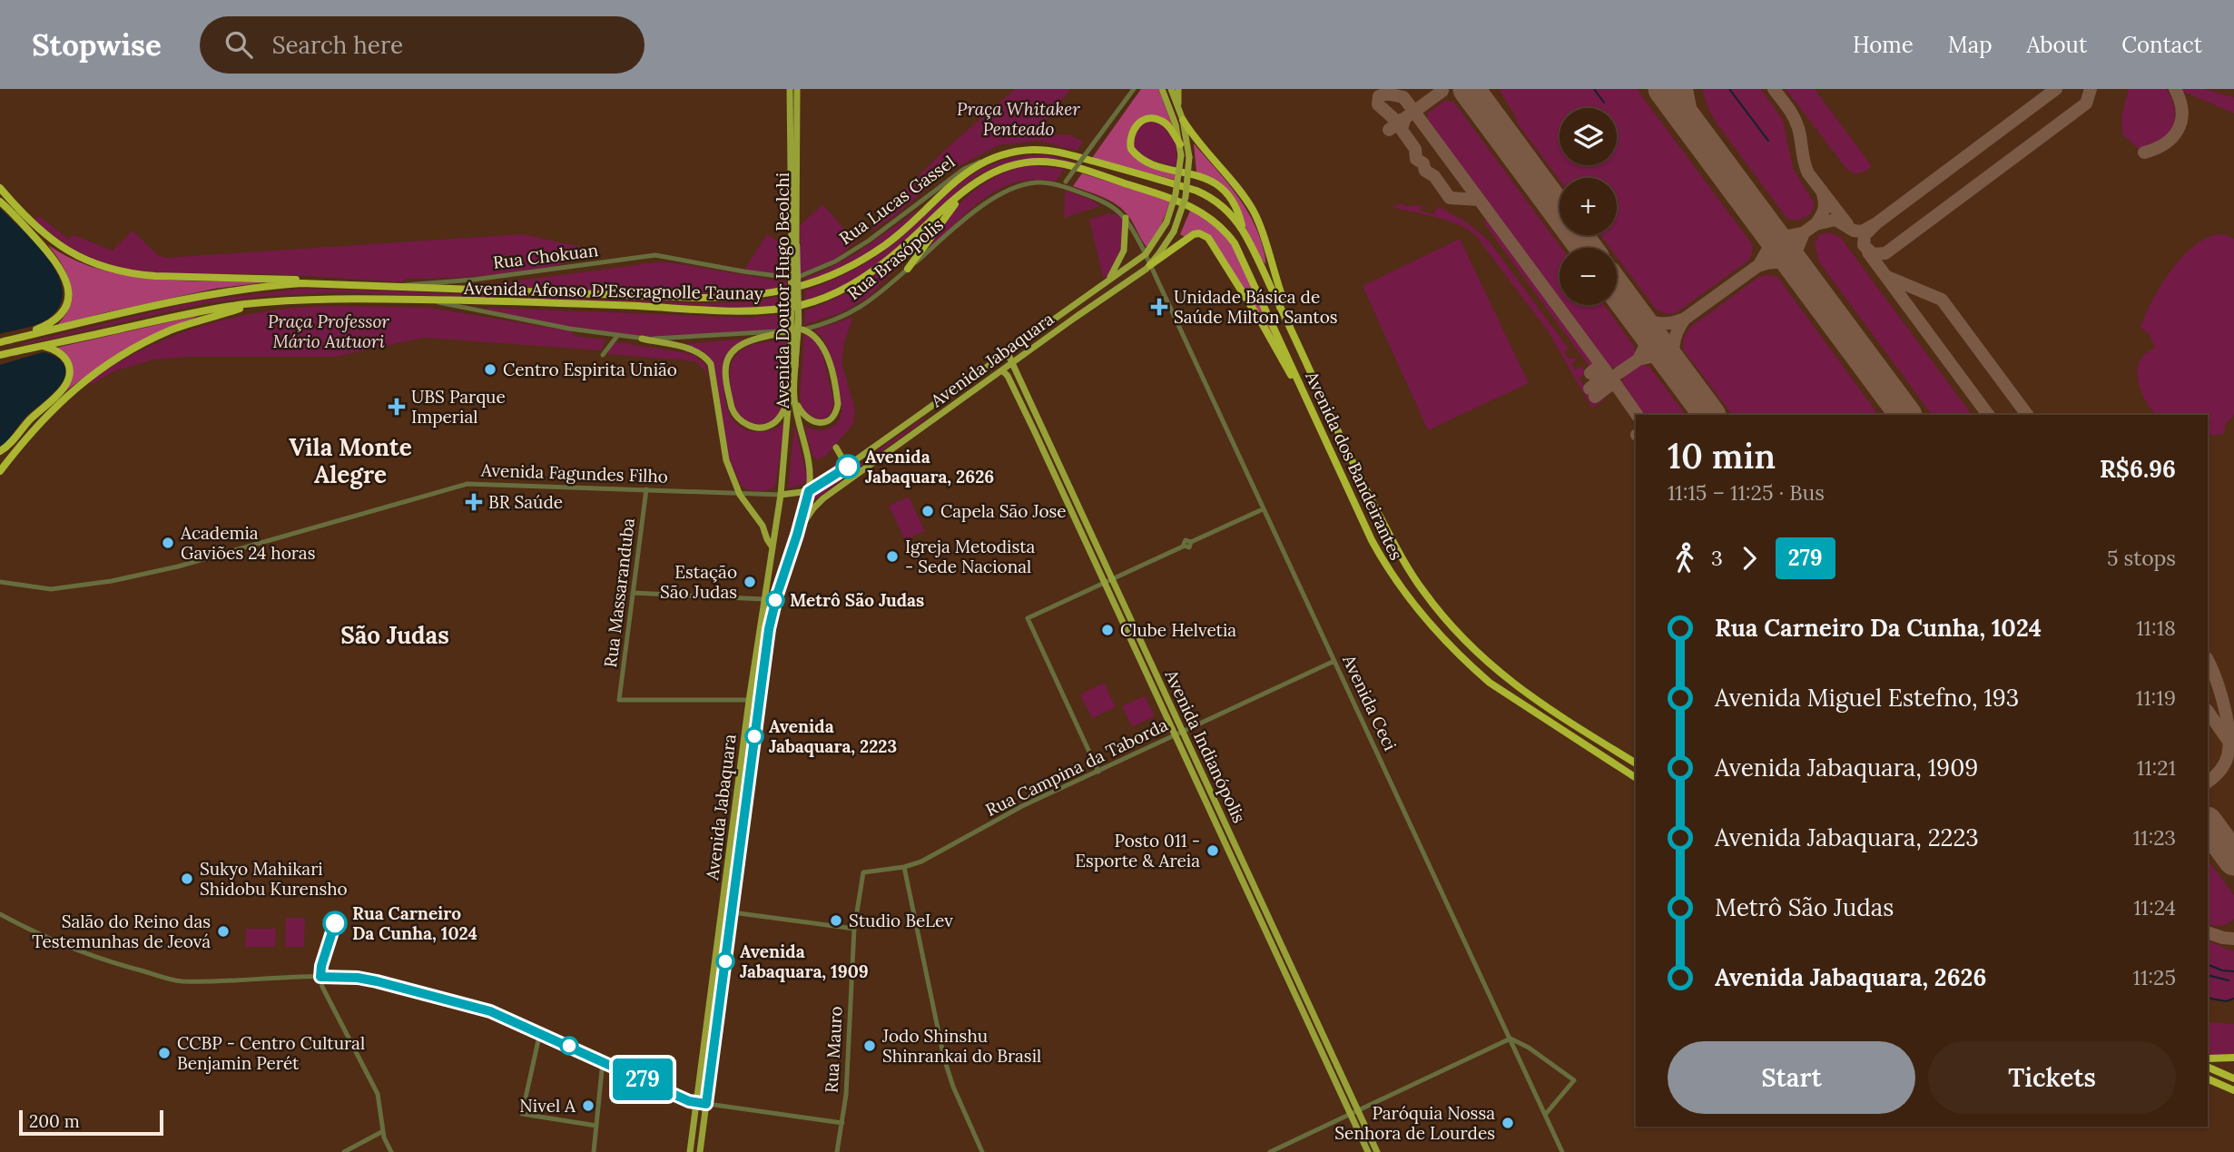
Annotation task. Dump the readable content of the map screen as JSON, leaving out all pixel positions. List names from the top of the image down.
{
  "streets": {
    "highway": ["Avenida Afonso D'Escragnolle Taunay", "Avenida dos Bandeirantes"],
    "main road": ["Avenida Doutor Hugo Beolchi", "Avenida Jabaquara", "Avenida Indianópolis"],
    "street": [
      "Rua Lucas Gassel",
      "Rua Chokuan",
      "Rua Brasópolis",
      "Avenida Fagundes Filho",
      "Rua Massaranduba",
      "Avenida Ceci",
      "Rua Campina da Taborda",
      "Rua Mauro"
    ]
  },
  "crossings": [
    ["Rua Lucas Gassel", "Rua Chokuan"],
    ["Rua Lucas Gassel", "Avenida Afonso D'Escragnolle Taunay"],
    ["Rua Lucas Gassel", "Avenida dos Bandeirantes"],
    ["Rua Chokuan", "Avenida Afonso D'Escragnolle Taunay"],
    ["Rua Brasópolis", "Avenida Afonso D'Escragnolle Taunay"],
    ["Rua Brasópolis", "Avenida Jabaquara"],
    ["Rua Brasópolis", "Avenida Ceci"],
    ["Avenida Afonso D'Escragnolle Taunay", "Avenida dos Bandeirantes"],
    ["Avenida Doutor Hugo Beolchi", "Avenida Jabaquara"],
    ["Avenida Doutor Hugo Beolchi", "Avenida Fagundes Filho"],
    ["Avenida Jabaquara", "Avenida Fagundes Filho"],
    ["Avenida Jabaquara", "Rua Massaranduba"],
    ["Avenida Jabaquara", "Avenida Ceci"],
    ["Avenida Jabaquara", "Avenida Indianópolis"],
    ["Avenida Fagundes Filho", "Rua Massaranduba"],
    ["Avenida Ceci", "Rua Campina da Taborda"],
    ["Avenida Indianópolis", "Rua Campina da Taborda"],
    ["Rua Campina da Taborda", "Rua Mauro"]
  ],
  "districts": ["Vila Monte Alegre", "São Judas"],
  "parks": ["Praça Whitaker Penteado", "Praça Professor Mário Autuori"],
  "places": {
    "health": ["Unidade Básica de Saúde Milton Santos", "UBS Parque Imperial", "BR Saúde"],
    "other": [
      "Centro Espirita União",
      "Avenida Jabaquara, 2626",
      "Capela São Jose",
      "Academia Gaviões 24 horas",
      "Igreja Metodista - Sede Nacional",
      "Estação São Judas",
      "Metrô São Judas",
      "Clube Helvetia",
      "Avenida Jabaquara, 2223",
      "Posto 011 - Esporte & Areia",
      "Sukyo Mahikari Shidobu Kurensho",
      "Studio BeLev",
      "Rua Carneiro Da Cunha, 1024",
      "Salão do Reino das Testemunhas de Jeová",
      "Avenida Jabaquara, 1909",
      "Jodo Shinshu Shinrankai do Brasil",
      "CCBP - Centro Cultural Benjamin Perét",
      "Nivel A",
      "Paróquia Nossa Senhora de Lourdes"
    ]
  },
  "lines": ["bus line 279"],
  "scale_bar": "200 m",
  "page": {
    "header": "Stopwise",
    "search": "Search here",
    "nav": [
      "Home",
      "Map",
      "About",
      "Contact"
    ],
    "on_map": "279",
    "map_buttons": ["+", "−"],
    "heading": ["10 min", "11:15 – 11:25 · Bus", "R$6.96"],
    "legs": ["3", "279", "5 stops"],
    "list": [
      {
        "name": "Rua Carneiro Da Cunha, 1024",
        "value": "11:18"
      },
      {
        "name": "Avenida Miguel Estefno, 193",
        "value": "11:19"
      },
      {
        "name": "Avenida Jabaquara, 1909",
        "value": "11:21"
      },
      {
        "name": "Avenida Jabaquara, 2223",
        "value": "11:23"
      },
      {
        "name": "Metrô São Judas",
        "value": "11:24"
      },
      {
        "name": "Avenida Jabaquara, 2626",
        "value": "11:25"
      }
    ],
    "buttons": ["Start", "Tickets"],
    "scale": "200 m"
  }
}
